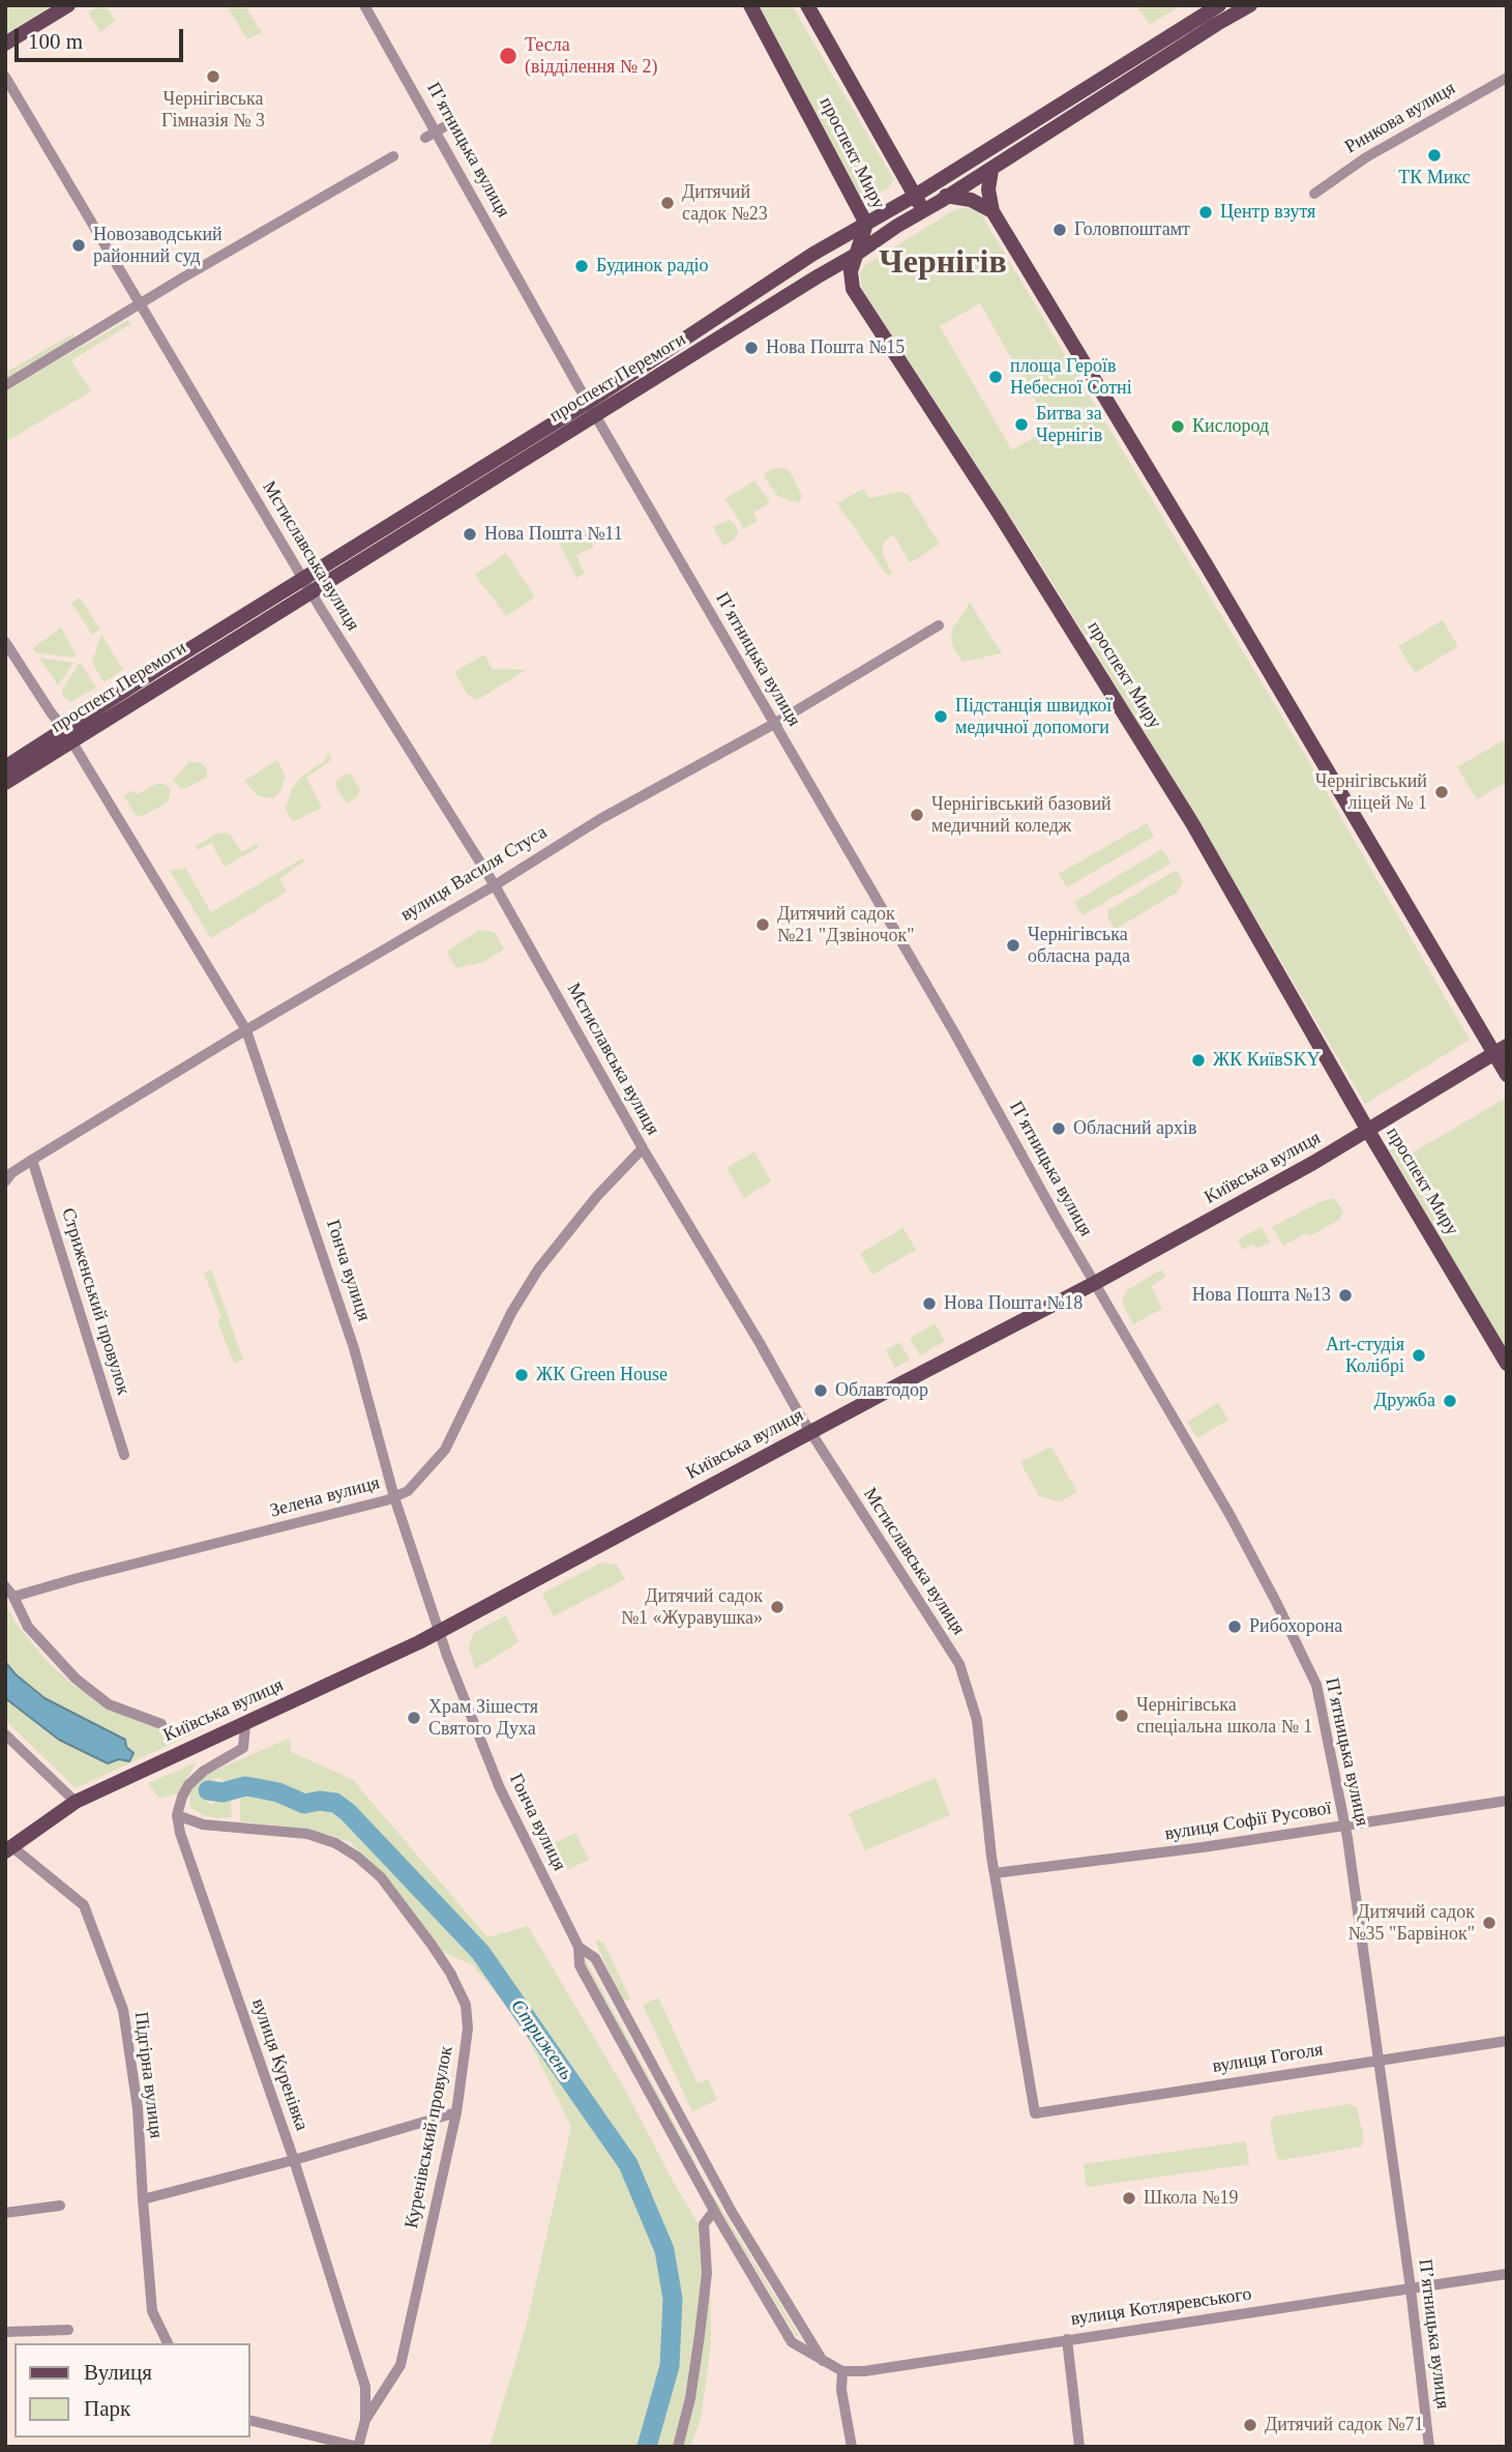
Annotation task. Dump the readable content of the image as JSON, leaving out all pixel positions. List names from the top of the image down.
{
  "streets": {
    "main road": ["проспект Миру", "проспект Перемоги", "Київська вулиця"],
    "street": [
      "Ринкова вулиця",
      "Пʼятницька вулиця",
      "Мстиславська вулиця",
      "вулиця Василя Стуса",
      "Гонча вулиця",
      "Стриженський провулок",
      "Зелена вулиця",
      "вулиця Софії Русової",
      "вулиця Гоголя",
      "вулиця Куренівка",
      "Підгірна вулиця",
      "Куренівський провулок",
      "вулиця Котляревського"
    ]
  },
  "crossings": [
    ["Пʼятницька вулиця", "проспект Перемоги"],
    ["Пʼятницька вулиця", "вулиця Василя Стуса"],
    ["Пʼятницька вулиця", "Київська вулиця"],
    ["Пʼятницька вулиця", "вулиця Софії Русової"],
    ["Пʼятницька вулиця", "вулиця Гоголя"],
    ["Пʼятницька вулиця", "вулиця Котляревського"],
    ["проспект Миру", "проспект Перемоги"],
    ["проспект Миру", "Київська вулиця"],
    ["проспект Перемоги", "Мстиславська вулиця"],
    ["проспект Перемоги", "Гонча вулиця"],
    ["Мстиславська вулиця", "вулиця Василя Стуса"],
    ["Мстиславська вулиця", "Київська вулиця"],
    ["Мстиславська вулиця", "Зелена вулиця"],
    ["Мстиславська вулиця", "вулиця Софії Русової"],
    ["Мстиславська вулиця", "вулиця Гоголя"],
    ["вулиця Василя Стуса", "Гонча вулиця"],
    ["вулиця Василя Стуса", "Стриженський провулок"],
    ["Київська вулиця", "Гонча вулиця"],
    ["Київська вулиця", "Підгірна вулиця"],
    ["Гонча вулиця", "Зелена вулиця"],
    ["вулиця Куренівка", "Куренівський провулок"]
  ],
  "districts": ["Чернігів"],
  "water": ["Стрижень"],
  "places": [
    "Тесла (відділення № 2)",
    "Чернігівська Гімназія № 3",
    "ТК Микс",
    "Дитячий садок №23",
    "Центр взутя",
    "Головпоштамт",
    "Новозаводський районний суд",
    "Будинок радіо",
    "Нова Пошта №15",
    "площа Героїв Небесної Сотні",
    "Битва за Чернігів",
    "Кислород",
    "Нова Пошта №11",
    "Підстанція швидкої медичної допомоги",
    "Чернігівський ліцей № 1",
    "Чернігівський базовий медичний коледж",
    "Дитячий садок №21 \"Дзвіночок\"",
    "Чернігівська обласна рада",
    "ЖК КиївSKY",
    "Обласний архів",
    "Нова Пошта №13",
    "Нова Пошта №18",
    "Art-студія Колібрі",
    "ЖК Green House",
    "Облавтодор",
    "Дружба",
    "Дитячий садок №1 «Журавушка»",
    "Рибохорона",
    "Чернігівська спеціальна школа № 1",
    "Храм Зішестя Святого Духа",
    "Дитячий садок №35 \"Барвінок\"",
    "Школа №19",
    "Дитячий садок №71"
  ],
  "legend": ["Вулиця", "Парк"],
  "scale_bar": "100 m"
}
